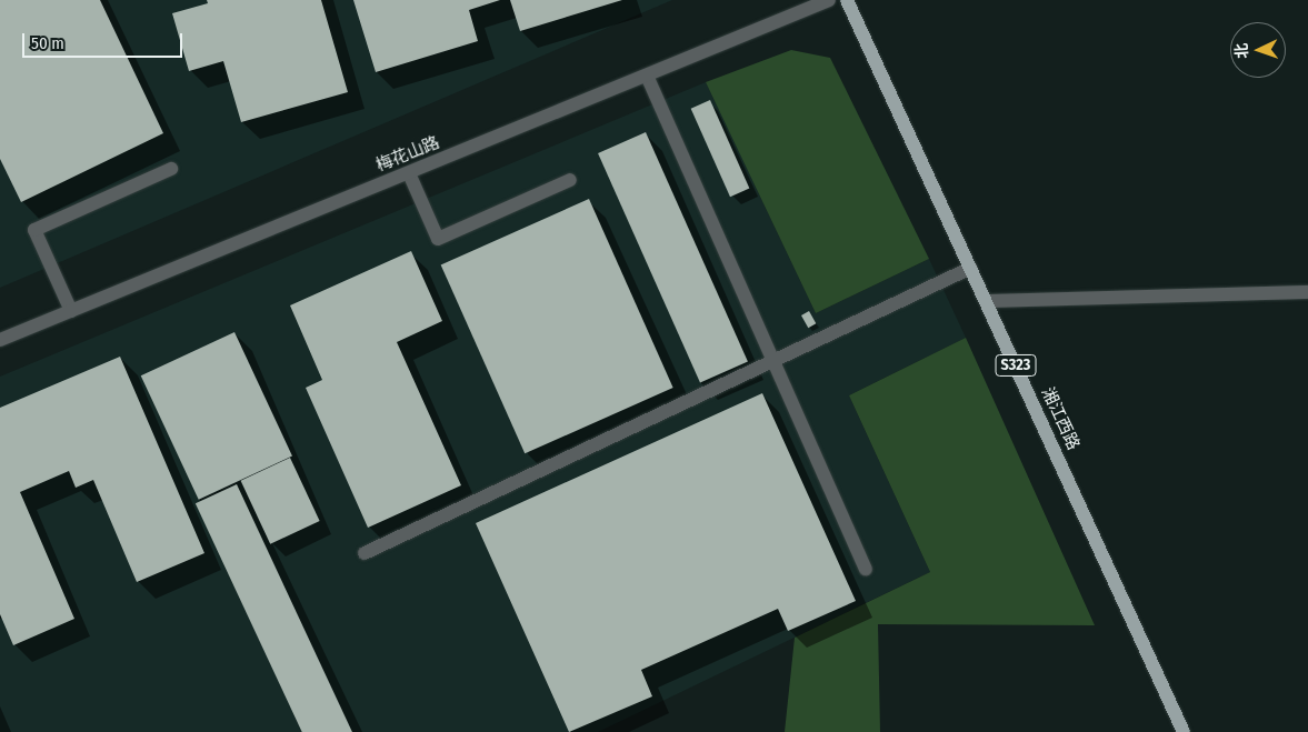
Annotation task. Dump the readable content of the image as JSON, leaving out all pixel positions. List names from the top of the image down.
{
  "streets": {
    "main road": ["S323", "湘江西路"],
    "street": ["梅花山路"]
  },
  "scale_bar": "50 m",
  "north": "left"
}
